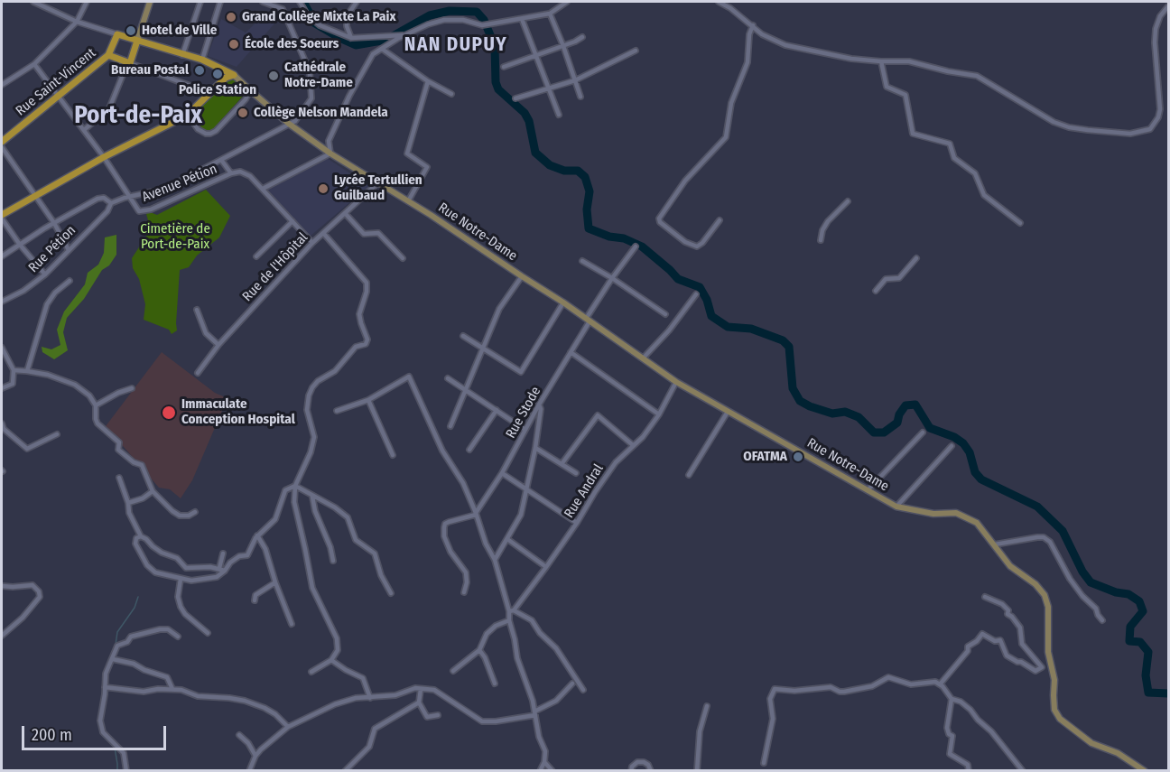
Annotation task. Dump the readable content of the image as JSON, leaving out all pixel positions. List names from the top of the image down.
{
  "streets": {
    "main road": ["Rue Saint-Vincent", "Rue Notre-Dame"],
    "street": [
      "Avenue Pétion",
      "Rue Pétion",
      "Rue de l'Hôpital",
      "Rue Stode",
      "Rue Andral"
    ]
  },
  "crossings": [
    ["Rue Saint-Vincent", "Avenue Pétion"],
    ["Rue Saint-Vincent", "Rue Notre-Dame"],
    ["Avenue Pétion", "Rue de l'Hôpital"],
    ["Rue Notre-Dame", "Rue de l'Hôpital"],
    ["Rue Notre-Dame", "Rue Stode"],
    ["Rue Notre-Dame", "Rue Andral"]
  ],
  "districts": ["NAN DUPUY", "Port-de-Paix"],
  "parks": ["Cimetière de Port-de-Paix"],
  "places": [
    "Grand Collège Mixte La Paix",
    "Hotel de Ville",
    "École des Soeurs",
    "Bureau Postal",
    "Police Station",
    "Cathédrale Notre-Dame",
    "Collège Nelson Mandela",
    "Lycée Tertullien Guilbaud",
    "Immaculate Conception Hospital",
    "OFATMA"
  ],
  "scale_bar": "200 m"
}
